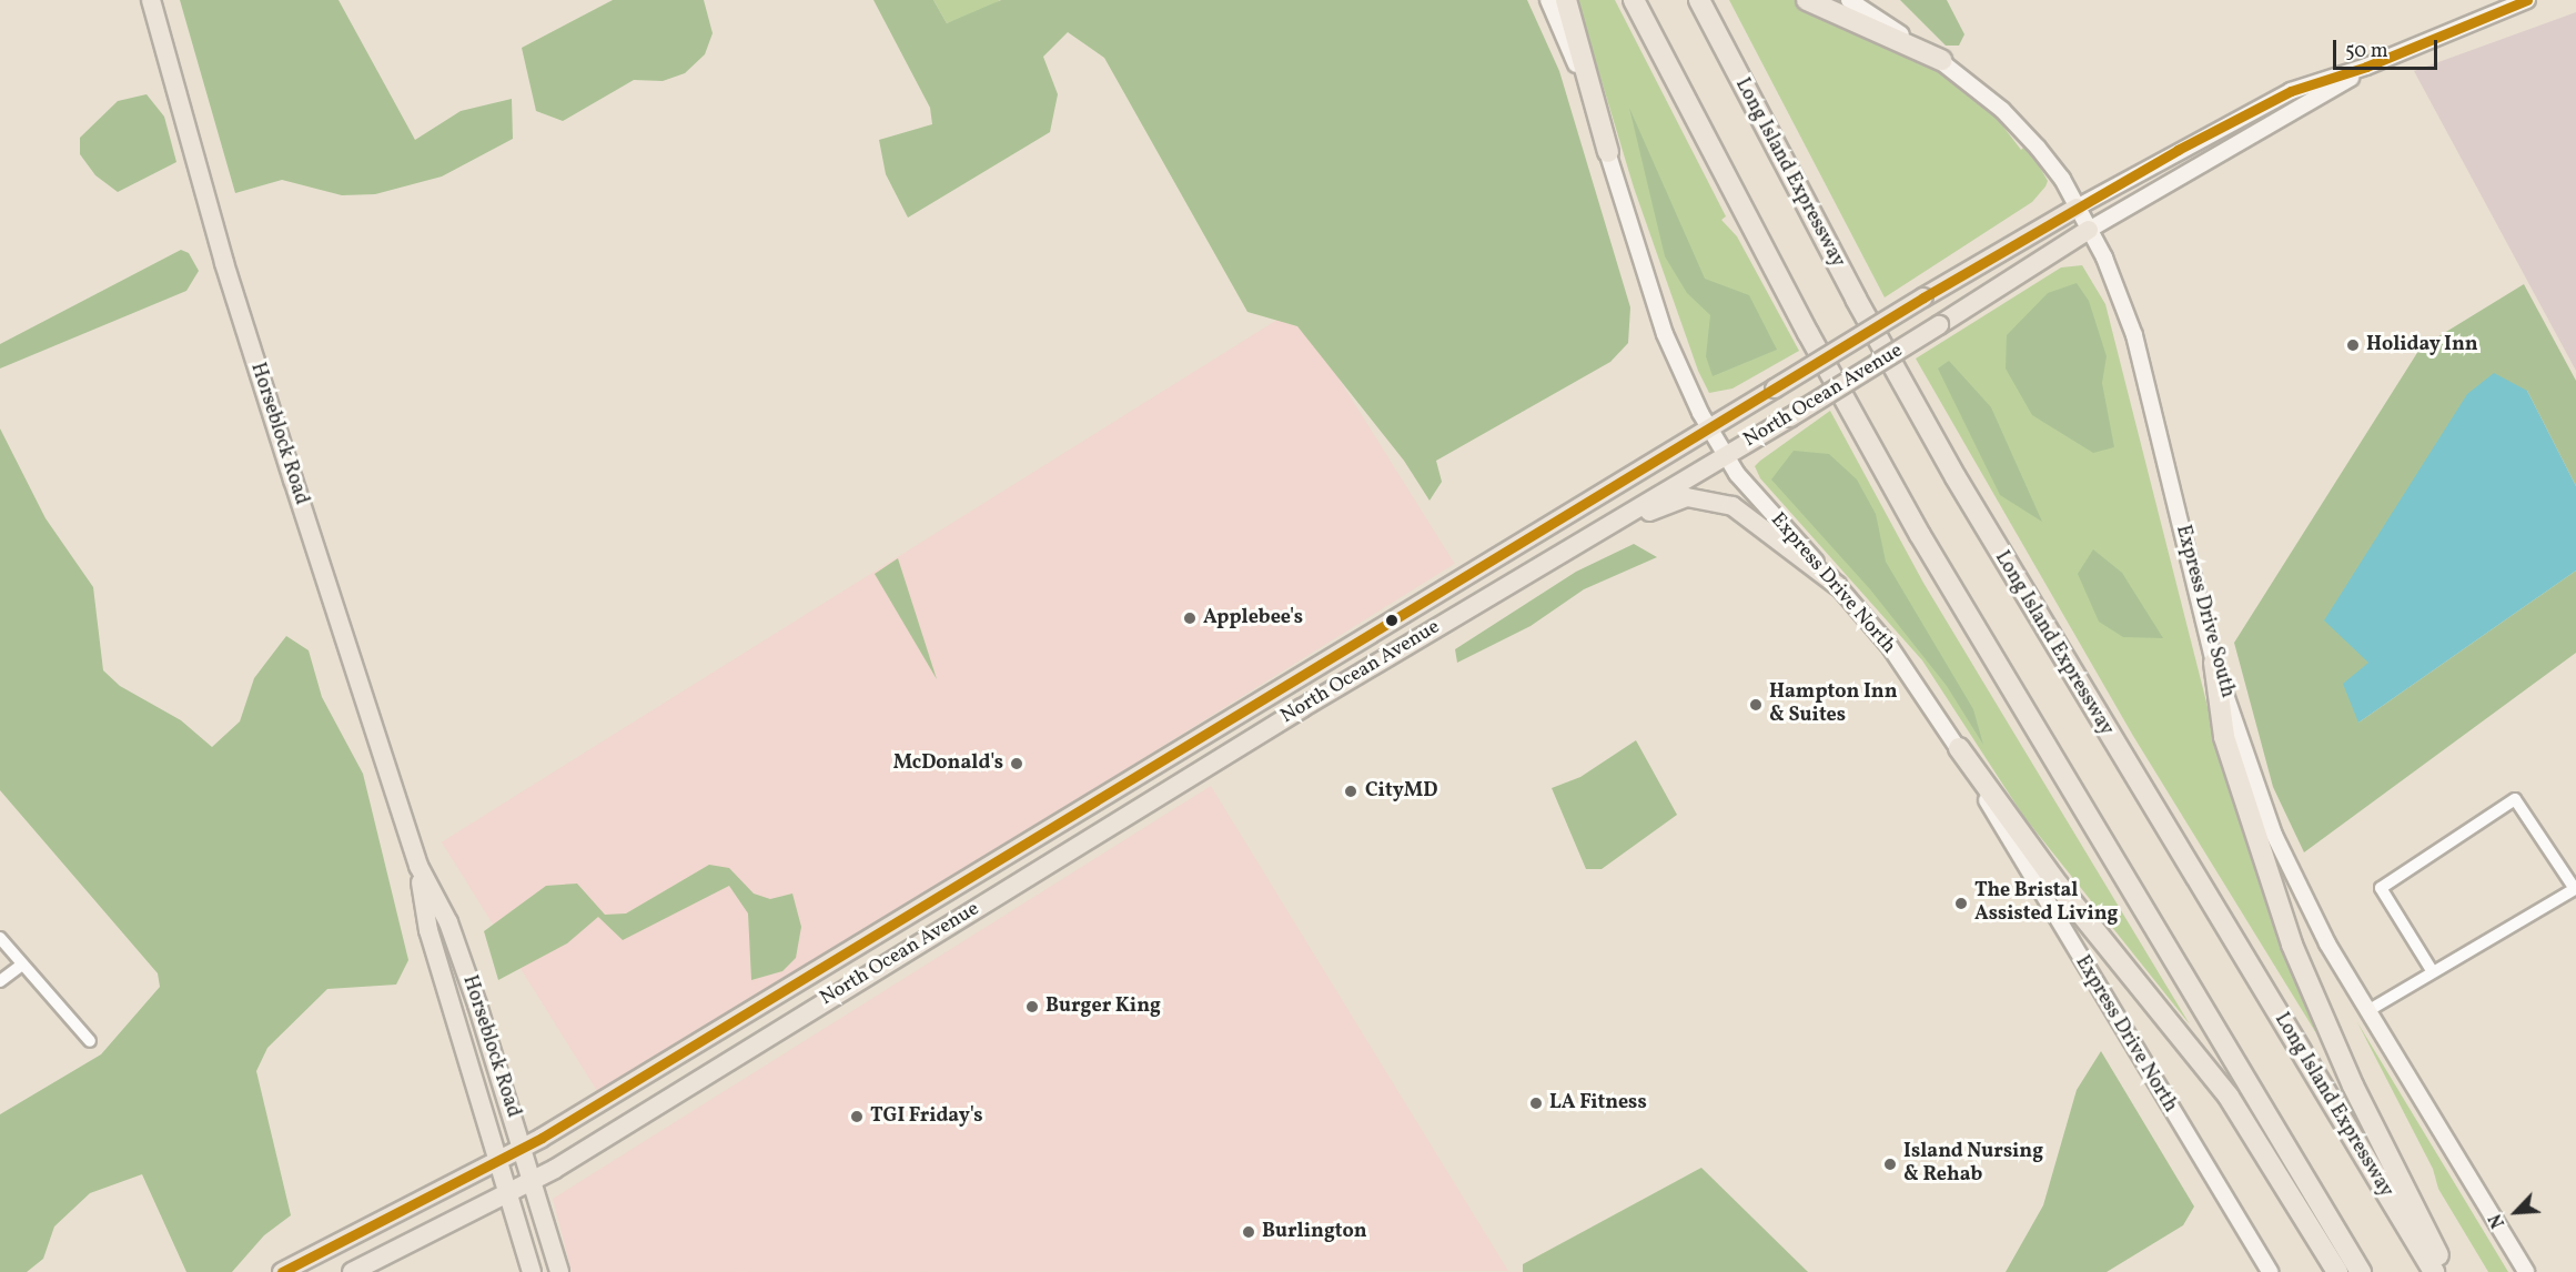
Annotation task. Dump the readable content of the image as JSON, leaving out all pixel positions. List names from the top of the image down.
{
  "streets": {
    "highway": ["Long Island Expressway"],
    "main road": [
      "North Ocean Avenue",
      "Horseblock Road",
      "Express Drive North",
      "Express Drive South"
    ]
  },
  "crossings": [
    ["North Ocean Avenue", "Horseblock Road"],
    ["North Ocean Avenue", "Express Drive North"],
    ["North Ocean Avenue", "Express Drive South"]
  ],
  "places": [
    "Holiday Inn",
    "Applebee's",
    "Hampton Inn & Suites",
    "McDonald's",
    "CityMD",
    "The Bristal Assisted Living",
    "Burger King",
    "LA Fitness",
    "TGI Friday's",
    "Island Nursing & Rehab",
    "Burlington"
  ],
  "scale_bar": "50 m",
  "north": "bottom left"
}
